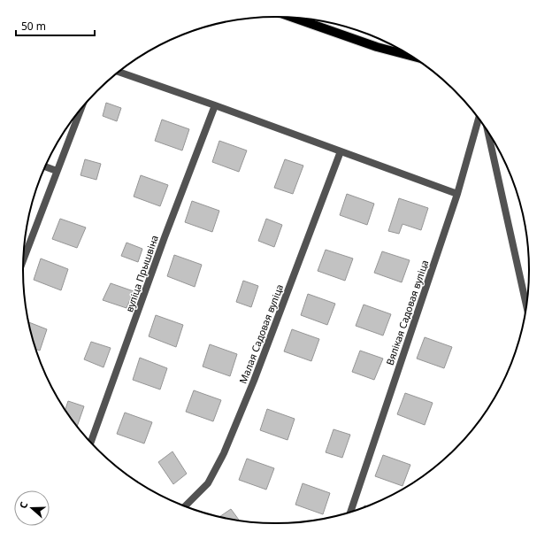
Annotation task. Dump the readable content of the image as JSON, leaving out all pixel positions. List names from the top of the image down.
{
  "streets": {
    "street": ["вуліца Прышвіна", "Вялікая Садовая вуліца", "Малая Садовая вуліца"]
  },
  "scale_bar": "50 m",
  "north": "left"
}
